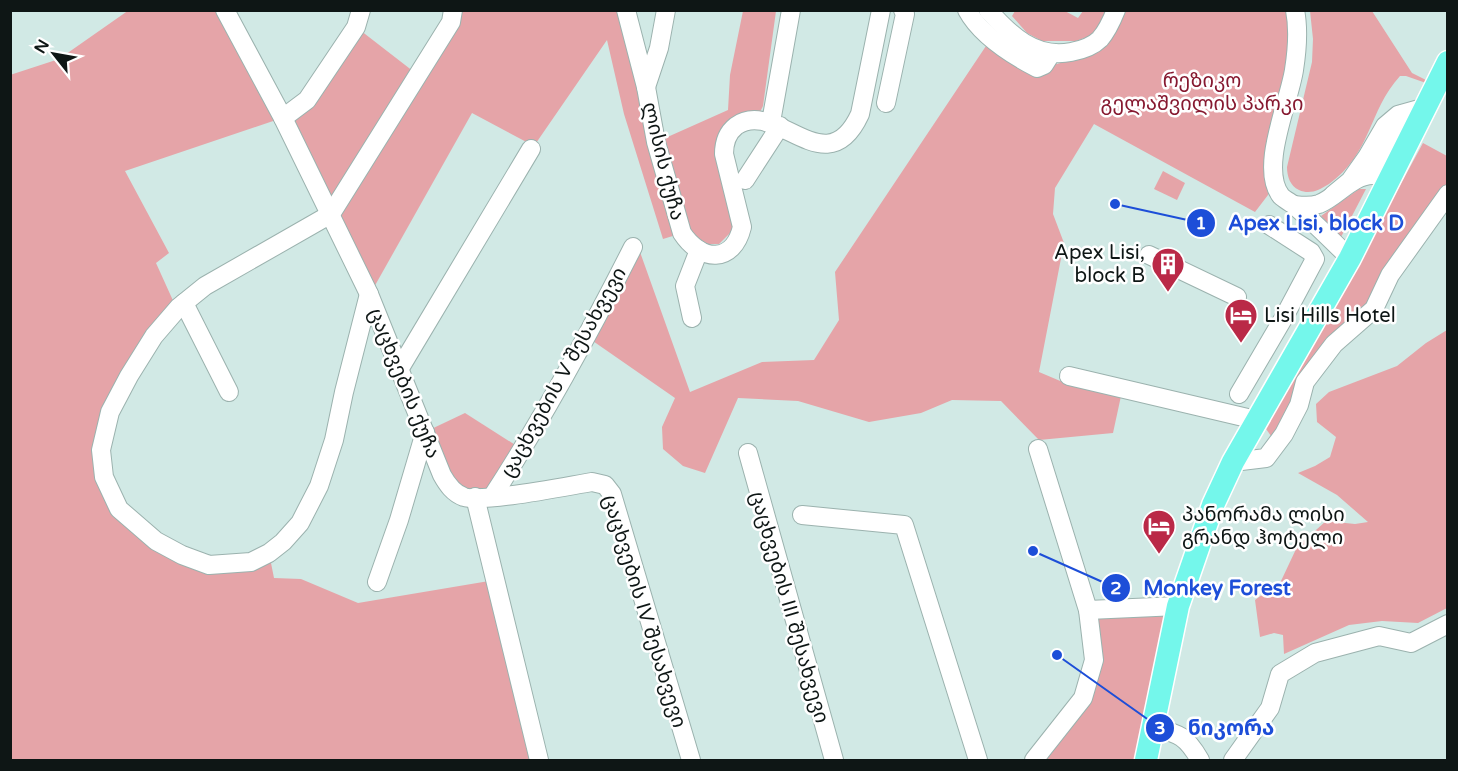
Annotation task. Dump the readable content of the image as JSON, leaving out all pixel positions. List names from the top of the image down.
{
  "streets": {
    "street": [
      "ლისის ქუჩა",
      "ცაცხვების V შესახვევი",
      "ცაცხვების ქუჩა",
      "ცაცხვების III შესახვევი",
      "ცაცხვების IV შესახვევი"
    ]
  },
  "crossings": [
    ["ცაცხვების V შესახვევი", "ცაცხვების ქუჩა"],
    ["ცაცხვების V შესახვევი", "ცაცხვების IV შესახვევი"],
    ["ცაცხვების ქუჩა", "ცაცხვების IV შესახვევი"]
  ],
  "parks": ["რეზიკო გელაშვილის პარკი"],
  "places": {
    "other": ["Apex Lisi, block D", "Monkey Forest", "ნიკორა"],
    "building": ["Apex Lisi, block B"],
    "hotel": ["Lisi Hills Hotel", "პანორამა ლისი გრანდ ჰოტელი"]
  },
  "north": "top left"
}
